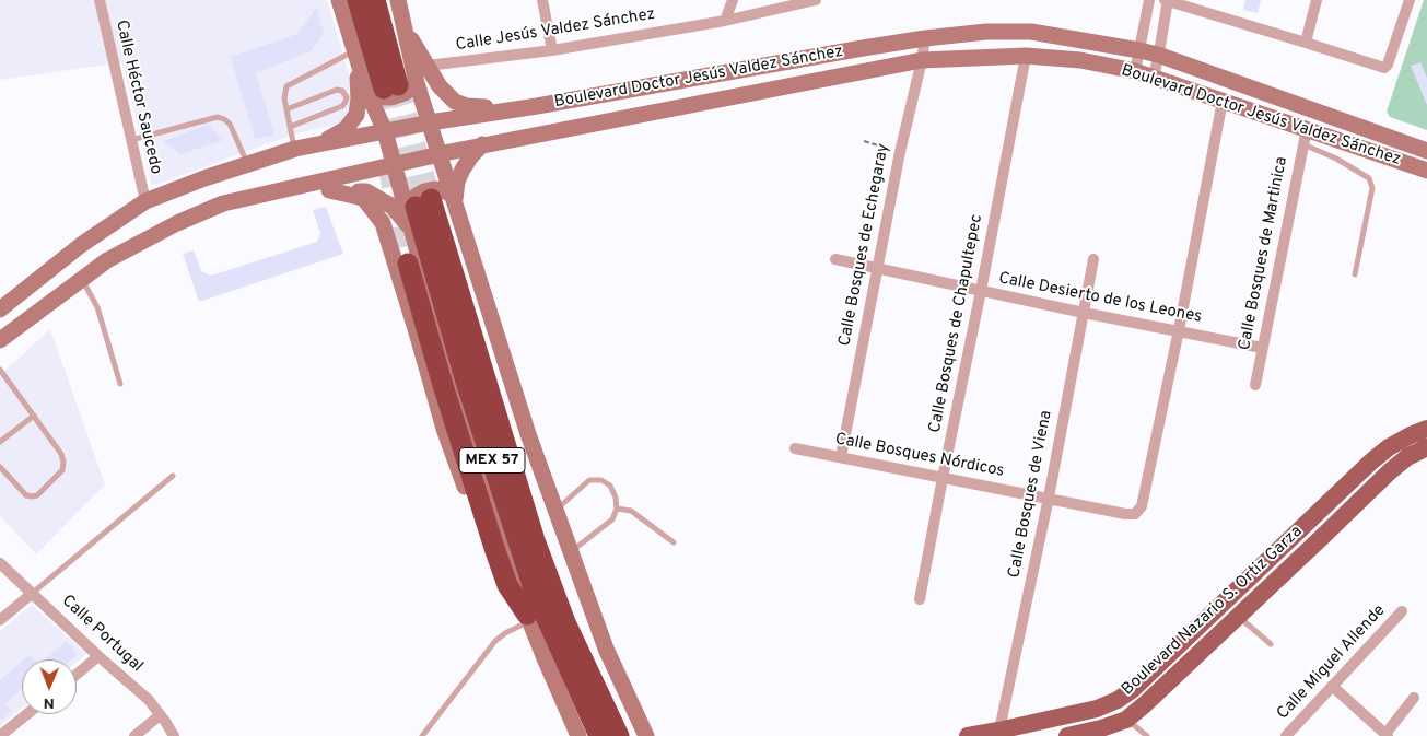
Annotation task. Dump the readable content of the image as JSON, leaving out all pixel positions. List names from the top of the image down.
{
  "streets": {
    "highway": ["MEX 57"],
    "main road": ["Boulevard Doctor Jesús Valdez Sánchez", "Boulevard Nazario S. Ortiz Garza"],
    "street": [
      "Calle Jesús Valdez Sánchez",
      "Calle Héctor Saucedo",
      "Calle Bosques de Echegaray",
      "Calle Bosques de Martinica",
      "Calle Desierto de los Leones",
      "Calle Bosques de Chapultepec",
      "Calle Bosques Nórdicos",
      "Calle Bosques de Viena",
      "Calle Portugal",
      "Calle Miguel Allende"
    ]
  },
  "crossings": [
    ["Boulevard Doctor Jesús Valdez Sánchez", "Calle Héctor Saucedo"],
    ["Boulevard Doctor Jesús Valdez Sánchez", "Calle Bosques de Echegaray"],
    ["Boulevard Doctor Jesús Valdez Sánchez", "Calle Bosques de Martinica"],
    ["Boulevard Doctor Jesús Valdez Sánchez", "Calle Bosques de Chapultepec"],
    ["Calle Bosques de Echegaray", "Calle Desierto de los Leones"],
    ["Calle Bosques de Echegaray", "Calle Bosques Nórdicos"],
    ["Calle Bosques de Martinica", "Calle Desierto de los Leones"],
    ["Calle Desierto de los Leones", "Calle Bosques de Chapultepec"],
    ["Calle Desierto de los Leones", "Calle Bosques Nórdicos"],
    ["Calle Desierto de los Leones", "Calle Bosques de Viena"],
    ["Calle Bosques de Chapultepec", "Calle Bosques Nórdicos"],
    ["Calle Bosques Nórdicos", "Calle Bosques de Viena"],
    ["Calle Bosques de Viena", "Boulevard Nazario S. Ortiz Garza"]
  ],
  "north": "bottom"
}
